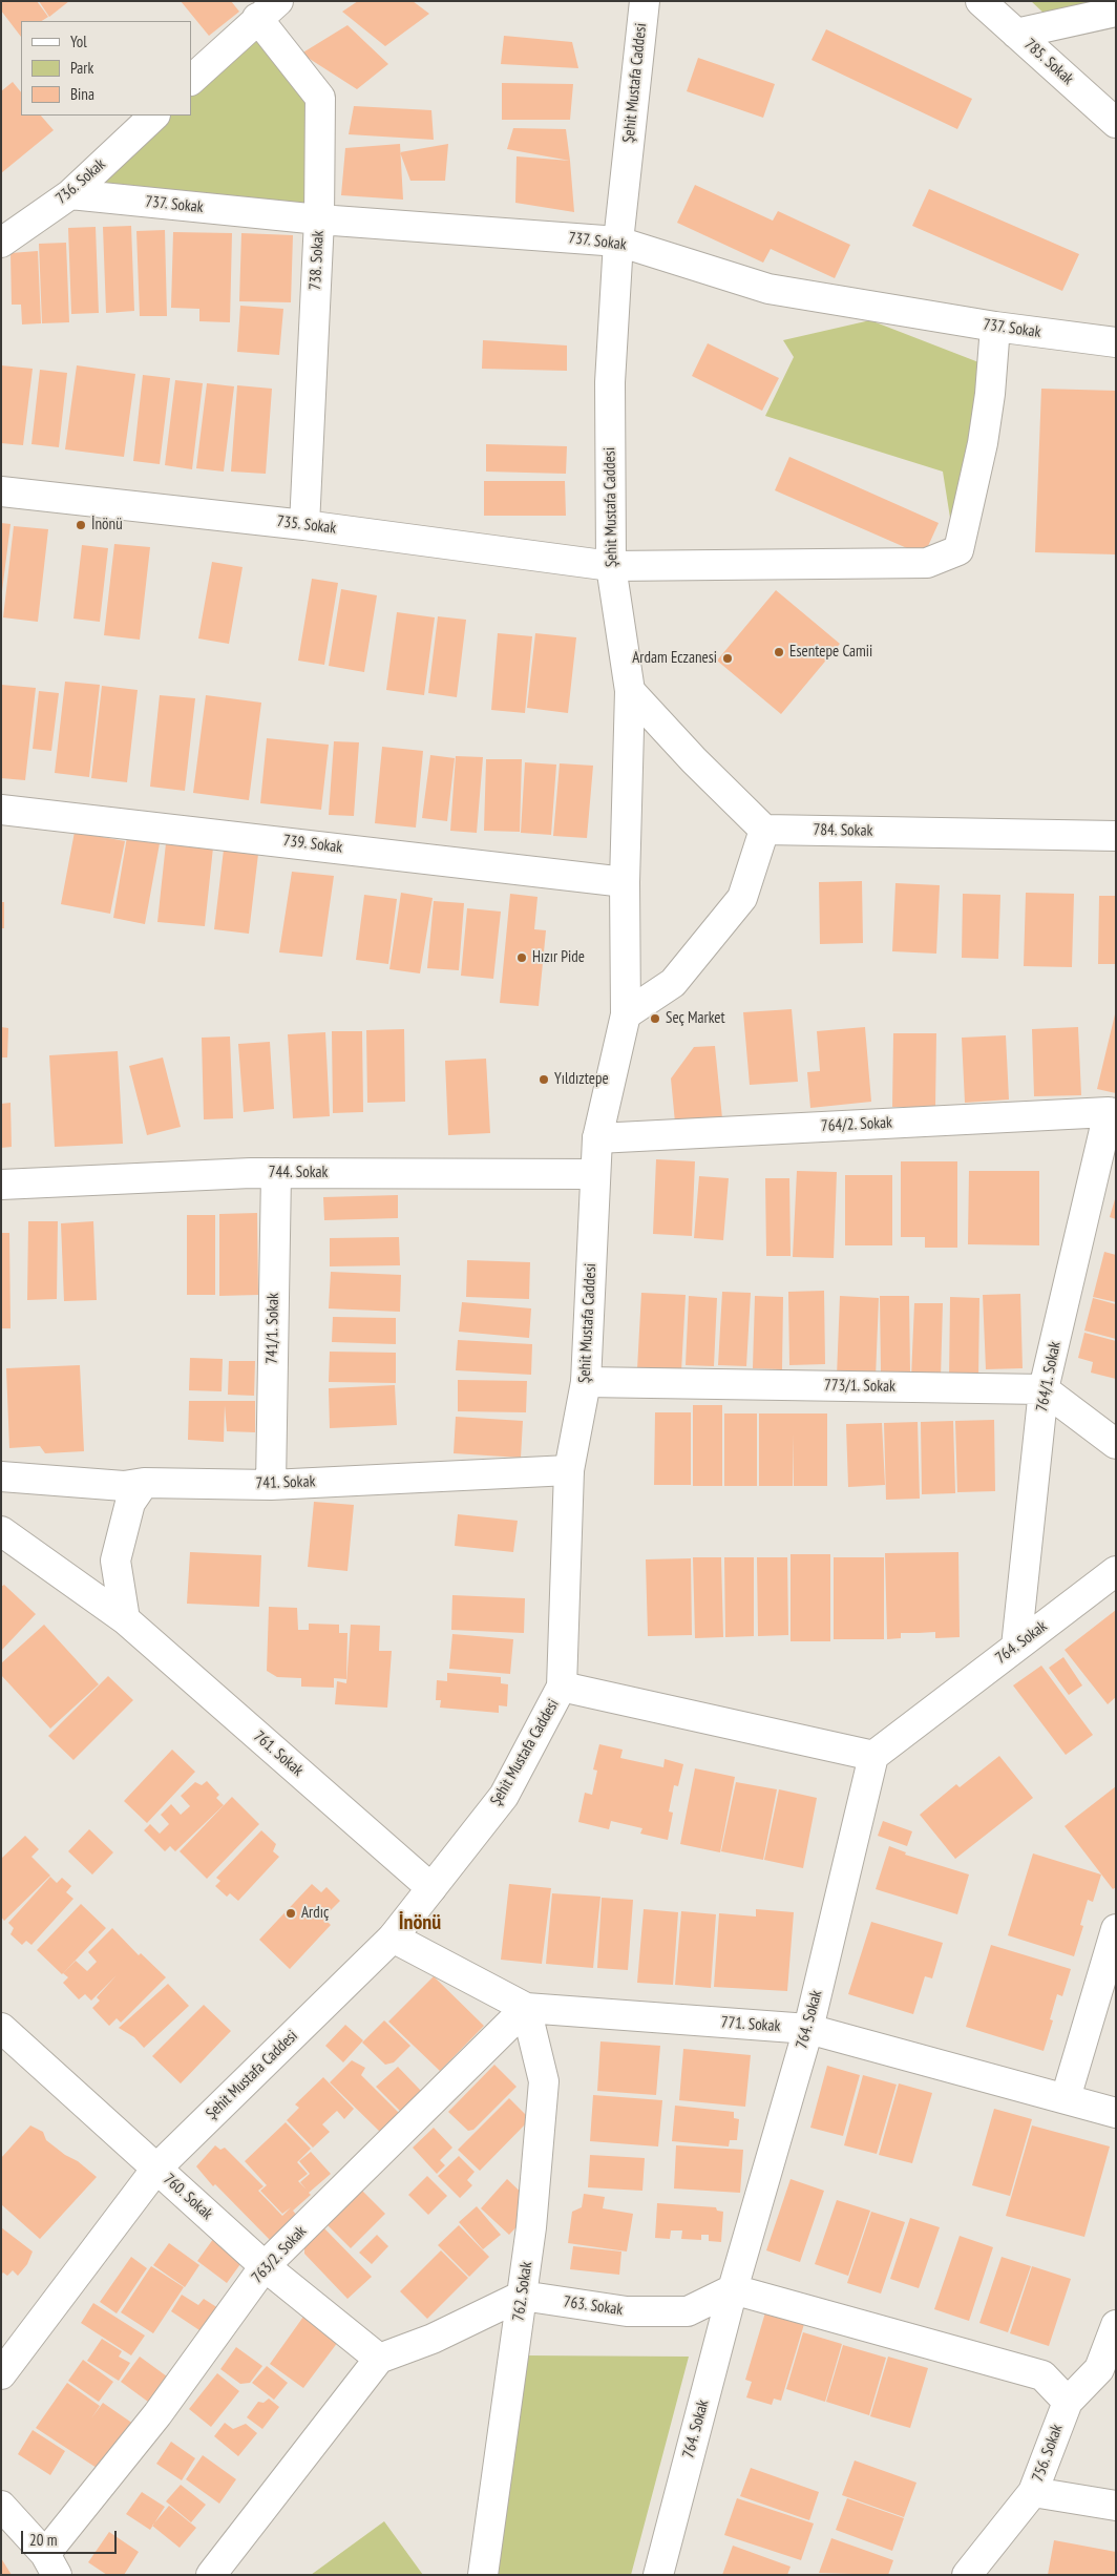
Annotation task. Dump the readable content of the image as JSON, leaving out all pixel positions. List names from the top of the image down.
{
  "streets": {
    "street": [
      "785. Sokak",
      "Şehit Mustafa Caddesi",
      "736. Sokak",
      "737. Sokak",
      "738. Sokak",
      "735. Sokak",
      "784. Sokak",
      "739. Sokak",
      "764/2. Sokak",
      "744. Sokak",
      "741/1. Sokak",
      "764/1. Sokak",
      "773/1. Sokak",
      "741. Sokak",
      "764. Sokak",
      "761. Sokak",
      "771. Sokak",
      "760. Sokak",
      "763/2. Sokak",
      "762. Sokak",
      "763. Sokak",
      "756. Sokak"
    ]
  },
  "crossings": [
    ["Şehit Mustafa Caddesi", "737. Sokak"],
    ["Şehit Mustafa Caddesi", "735. Sokak"],
    ["Şehit Mustafa Caddesi", "739. Sokak"],
    ["Şehit Mustafa Caddesi", "764/2. Sokak"],
    ["Şehit Mustafa Caddesi", "744. Sokak"],
    ["Şehit Mustafa Caddesi", "773/1. Sokak"],
    ["Şehit Mustafa Caddesi", "741. Sokak"],
    ["Şehit Mustafa Caddesi", "761. Sokak"],
    ["Şehit Mustafa Caddesi", "771. Sokak"],
    ["Şehit Mustafa Caddesi", "760. Sokak"],
    ["736. Sokak", "737. Sokak"],
    ["737. Sokak", "738. Sokak"],
    ["737. Sokak", "735. Sokak"],
    ["738. Sokak", "735. Sokak"],
    ["764/2. Sokak", "764/1. Sokak"],
    ["744. Sokak", "741/1. Sokak"],
    ["741/1. Sokak", "741. Sokak"],
    ["764/1. Sokak", "773/1. Sokak"],
    ["764/1. Sokak", "764. Sokak"],
    ["764. Sokak", "771. Sokak"],
    ["764. Sokak", "763. Sokak"],
    ["771. Sokak", "763/2. Sokak"],
    ["771. Sokak", "762. Sokak"],
    ["760. Sokak", "763/2. Sokak"],
    ["763/2. Sokak", "762. Sokak"],
    ["762. Sokak", "763. Sokak"]
  ],
  "districts": ["İnönü"],
  "places": [
    "İnönü",
    "Esentepe Camii",
    "Ardam Eczanesi",
    "Hızır Pide",
    "Seç Market",
    "Yıldıztepe",
    "Ardıç"
  ],
  "legend": ["Yol", "Park", "Bina"],
  "scale_bar": "20 m"
}
